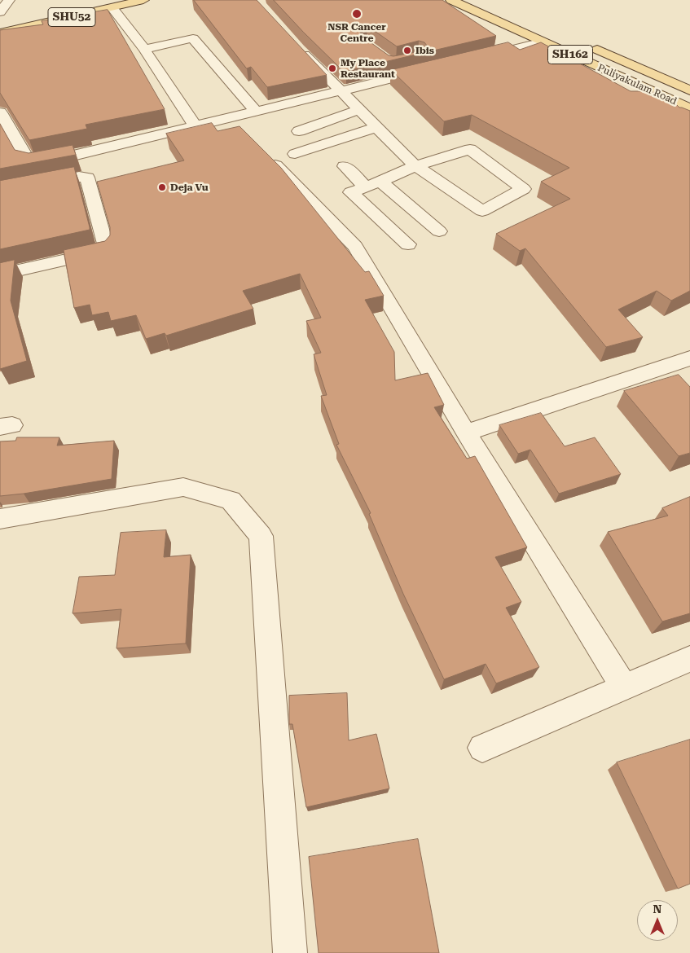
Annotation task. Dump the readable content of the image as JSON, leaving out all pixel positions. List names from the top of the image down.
{
  "streets": {
    "main road": ["SHU52", "SH162", "Puliyakulam Road"]
  },
  "places": [
    "NSR Cancer Centre",
    "Ibis",
    "My Place Restaurant",
    "Deja Vu"
  ],
  "north": "top"
}
